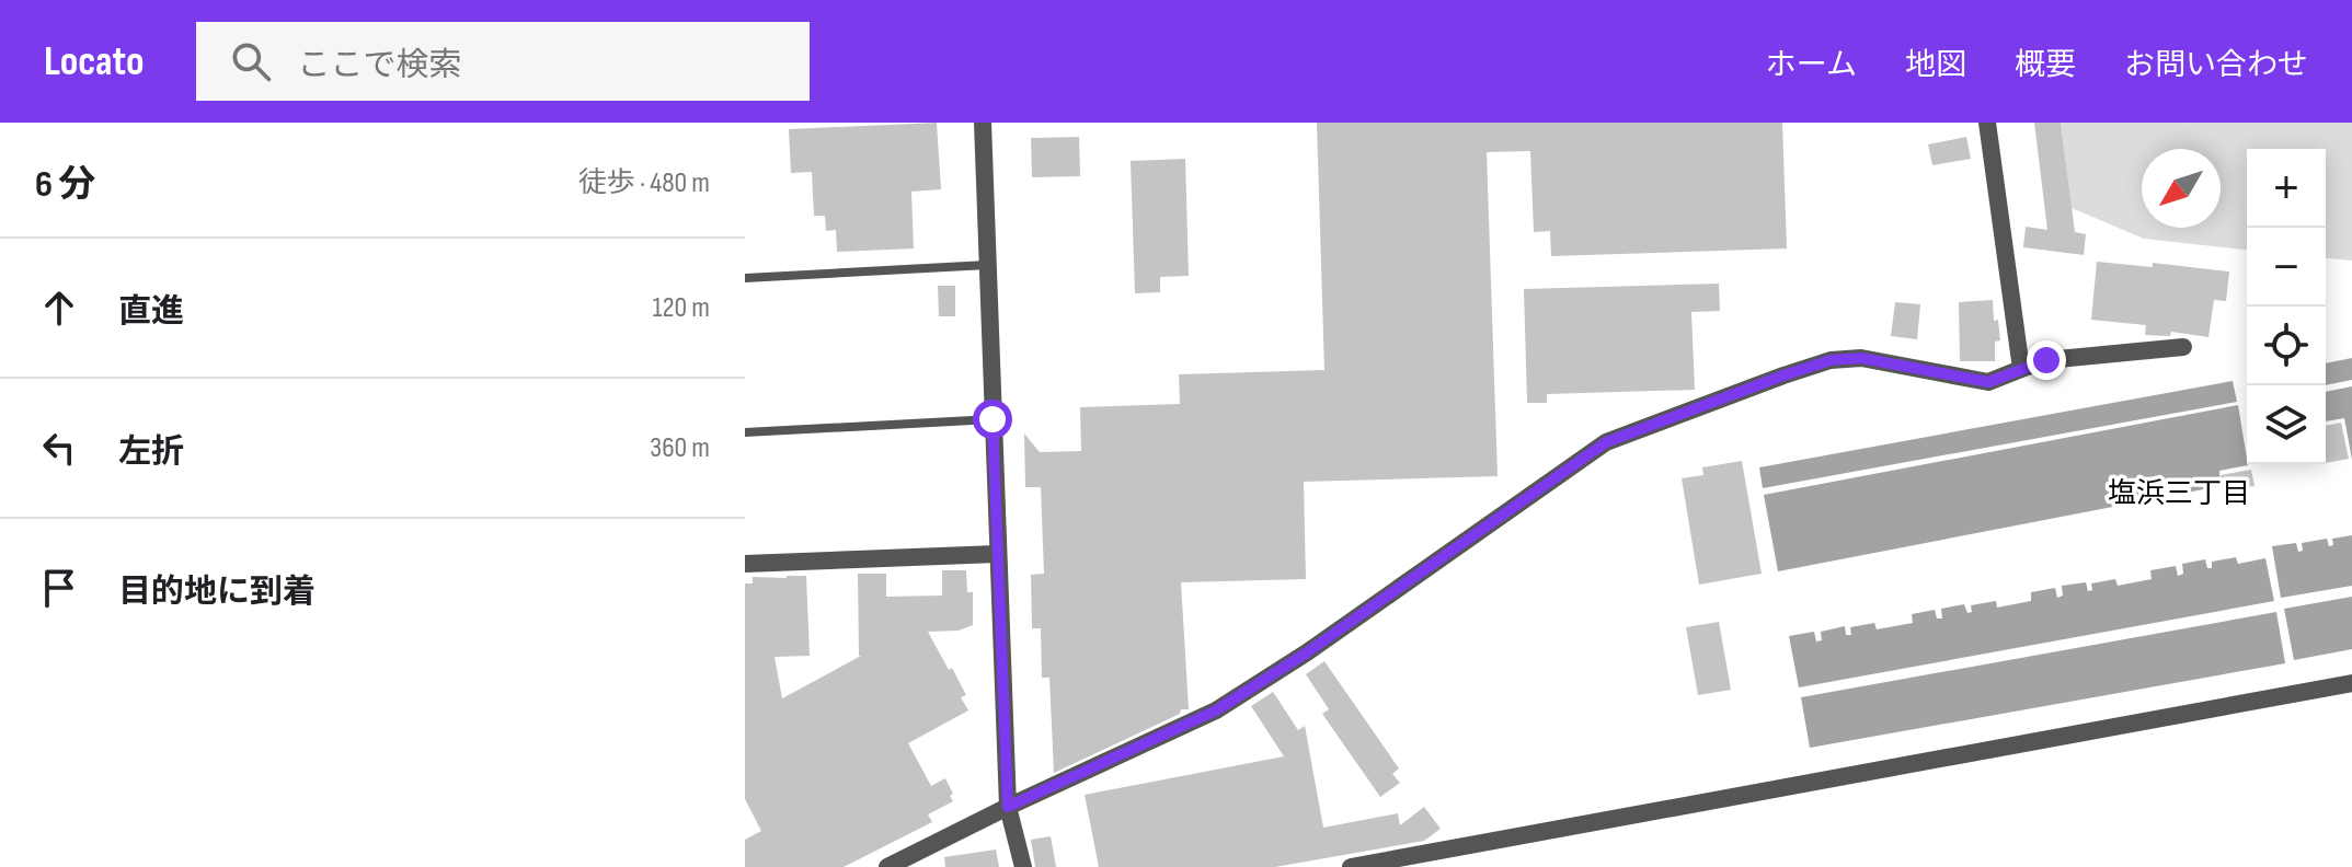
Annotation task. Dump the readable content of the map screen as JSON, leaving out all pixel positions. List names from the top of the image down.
{
  "districts": ["塩浜三丁目"],
  "north": "bottom left",
  "page": {
    "header": "Locato",
    "search": "ここで検索",
    "nav": [
      "ホーム",
      "地図",
      "概要",
      "お問い合わせ"
    ],
    "heading": ["6 分", "徒歩 · 480 m"],
    "map_buttons": ["+", "−"],
    "list": [
      ["直進", "120 m"],
      ["左折", "360 m"],
      "目的地に到着"
    ]
  }
}
